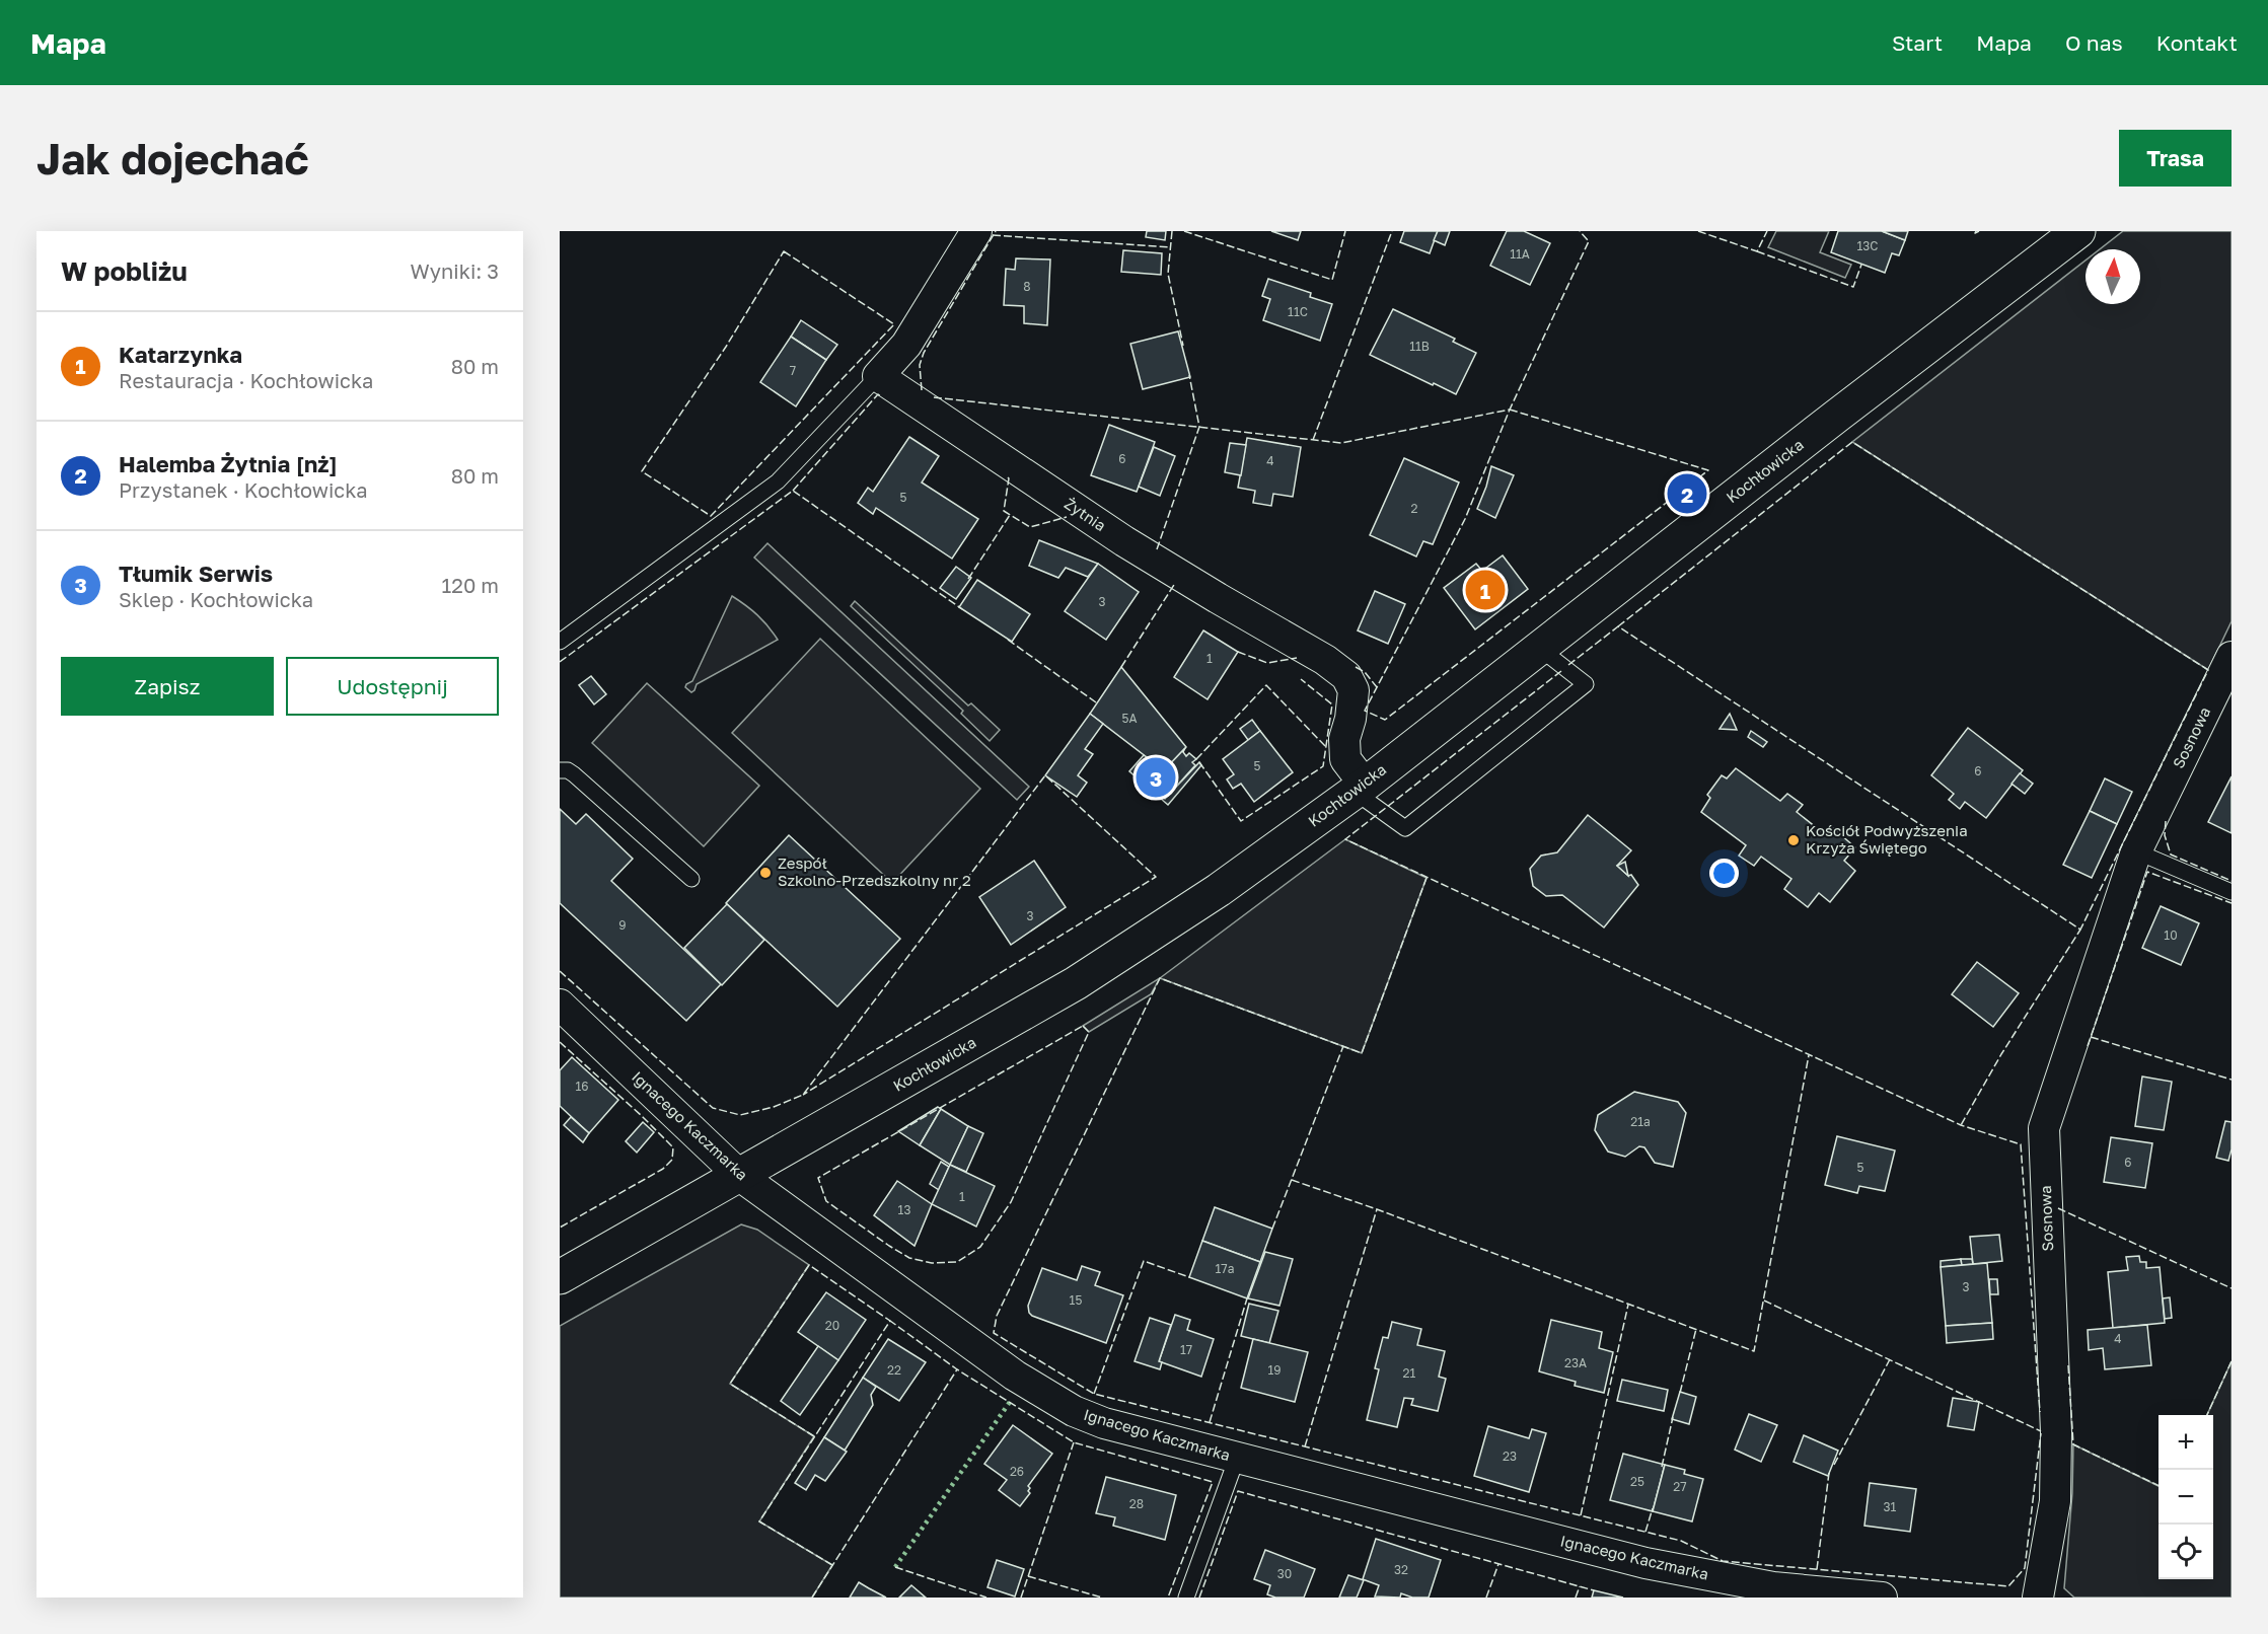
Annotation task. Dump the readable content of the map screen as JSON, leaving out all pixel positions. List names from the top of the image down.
{
  "streets": {
    "street": [
      "Kochłowicka",
      "Żytnia",
      "Sosnowa",
      "Ignacego Kaczmarka"
    ]
  },
  "crossings": [
    ["Kochłowicka", "Żytnia"],
    ["Kochłowicka", "Ignacego Kaczmarka"]
  ],
  "places": ["Kościół Podwyższenia Krzyża Świętego", "Zespół Szkolno-Przedszkolny nr 2"],
  "house_numbers": [
    "13C",
    "11A",
    "8",
    "11C",
    "11B",
    "7",
    "6",
    "4",
    "5",
    "2",
    "3",
    "1",
    "5A",
    "5",
    "6",
    "3",
    "9",
    "10",
    "16",
    "21a",
    "6",
    "5",
    "1",
    "13",
    "17a",
    "3",
    "15",
    "20",
    "4",
    "17",
    "23A",
    "22",
    "19",
    "21",
    "23",
    "26",
    "25",
    "27",
    "28",
    "31",
    "32",
    "30"
  ],
  "north": "top",
  "page": {
    "header": "Mapa",
    "nav": [
      "Start",
      "Mapa",
      "O nas",
      "Kontakt"
    ],
    "buttons": [
      "Trasa",
      ["Zapisz", "Udostępnij"]
    ],
    "title": "Jak dojechać",
    "heading": ["W pobliżu", "Wyniki: 3"],
    "list": [
      {
        "mark": "1",
        "name": "Katarzynka",
        "note": "Restauracja · Kochłowicka",
        "value": "80 m"
      },
      {
        "mark": "2",
        "name": "Halemba Żytnia [nż]",
        "note": "Przystanek · Kochłowicka",
        "value": "80 m"
      },
      {
        "mark": "3",
        "name": "Tłumik Serwis",
        "note": "Sklep · Kochłowicka",
        "value": "120 m"
      }
    ],
    "pins": ["2", "1", "3"],
    "map_buttons": ["+", "−"]
  }
}
